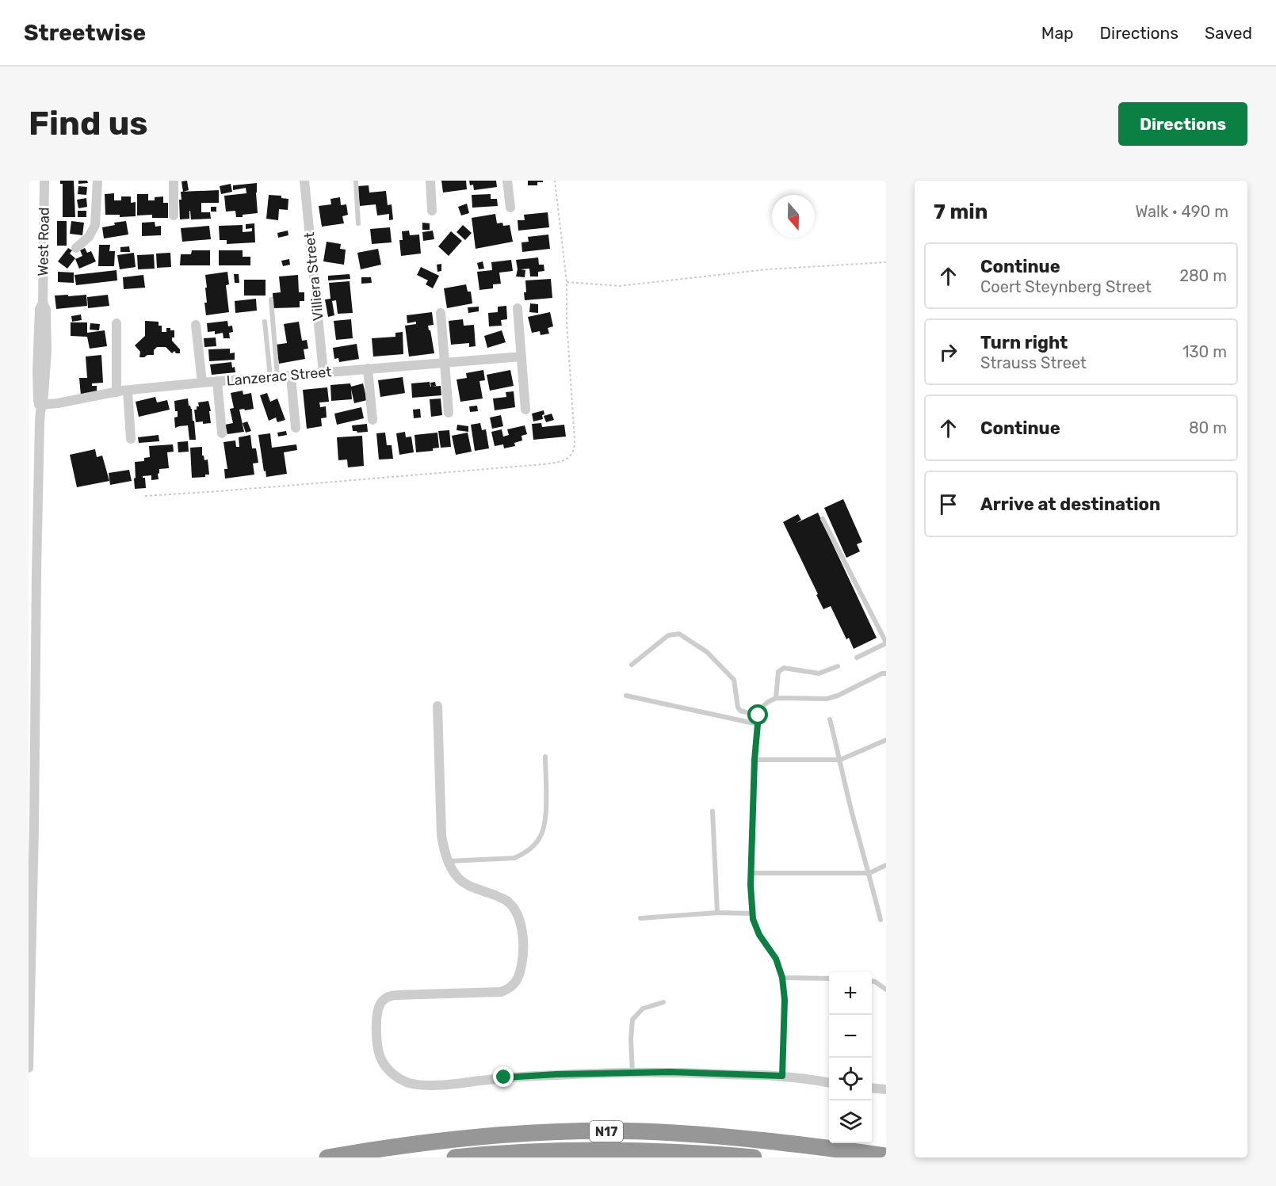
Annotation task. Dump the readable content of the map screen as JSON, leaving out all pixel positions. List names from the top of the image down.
{
  "streets": {
    "highway": ["N17"],
    "street": ["West Road", "Villiera Street", "Lanzerac Street"]
  },
  "crossings": [
    ["West Road", "Lanzerac Street"],
    ["Villiera Street", "Lanzerac Street"]
  ],
  "north": "bottom",
  "page": {
    "header": "Streetwise",
    "nav": ["Map", "Directions", "Saved"],
    "buttons": "Directions",
    "title": "Find us",
    "heading": ["7 min", "Walk · 490 m"],
    "list": [
      ["Continue", "Coert Steynberg Street", "280 m"],
      ["Turn right", "Strauss Street", "130 m"],
      ["Continue", "80 m"],
      "Arrive at destination"
    ],
    "map_buttons": ["+", "−"]
  }
}
